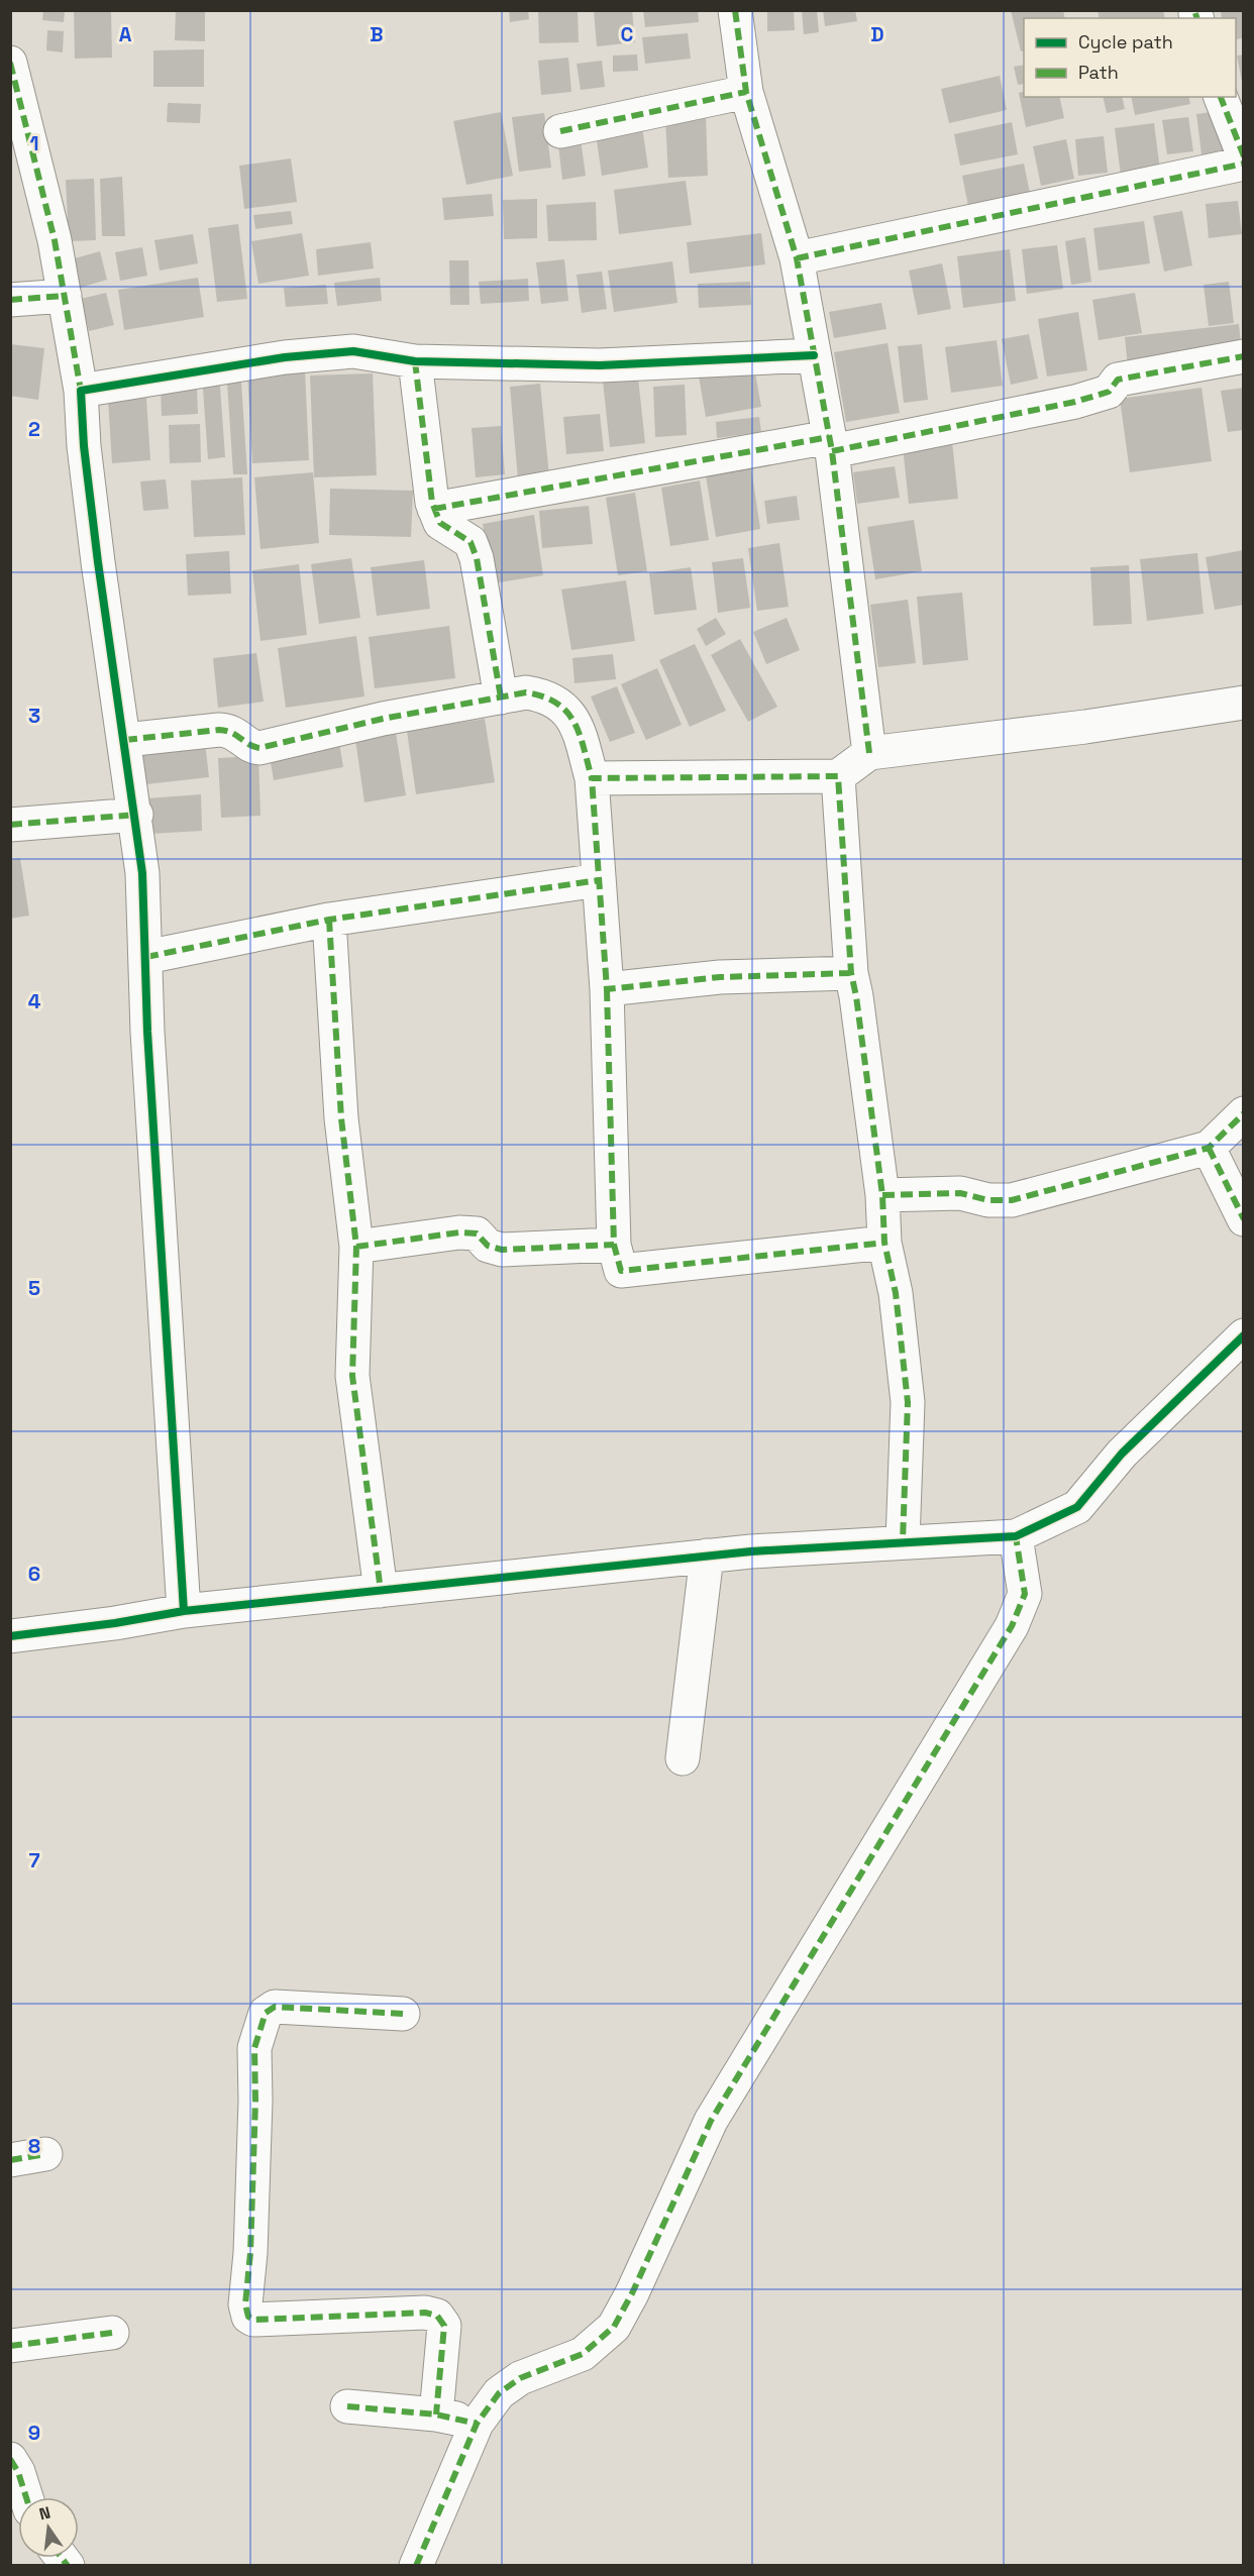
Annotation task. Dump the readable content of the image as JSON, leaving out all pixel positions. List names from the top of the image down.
{
  "legend": ["Cycle path", "Path"],
  "north": "top",
  "grid": {
    "columns": [
      "A",
      "B",
      "C",
      "D"
    ],
    "rows": [
      "1",
      "2",
      "3",
      "4",
      "5",
      "6",
      "7",
      "8",
      "9"
    ]
  }
}
